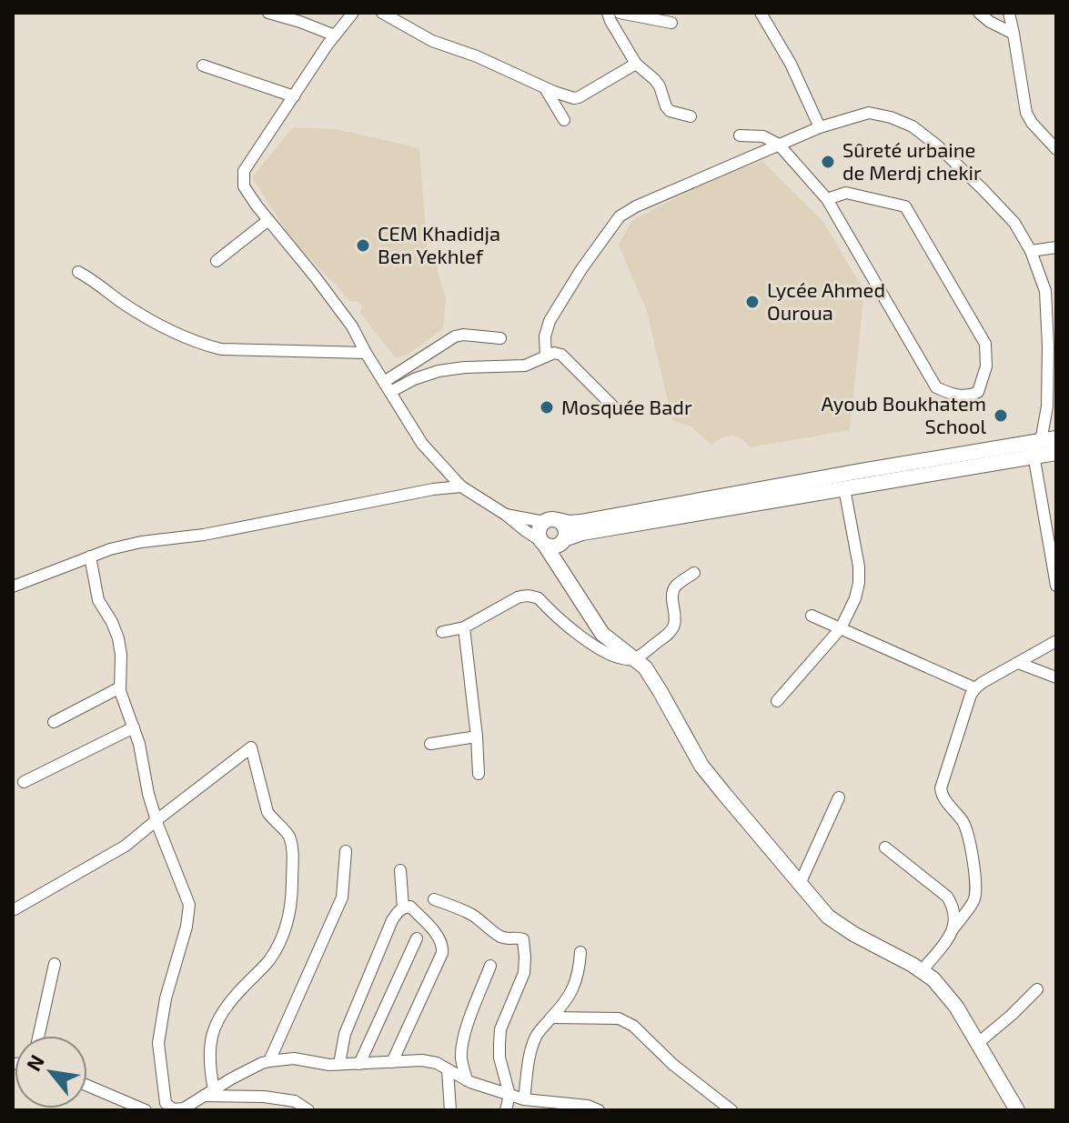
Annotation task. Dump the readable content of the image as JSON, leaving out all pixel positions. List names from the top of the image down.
{
  "places": [
    "Sûreté urbaine de Merdj chekir",
    "CEM Khadidja Ben Yekhlef",
    "Lycée Ahmed Ouroua",
    "Mosquée Badr",
    "Ayoub Boukhatem School"
  ],
  "north": "top left"
}
